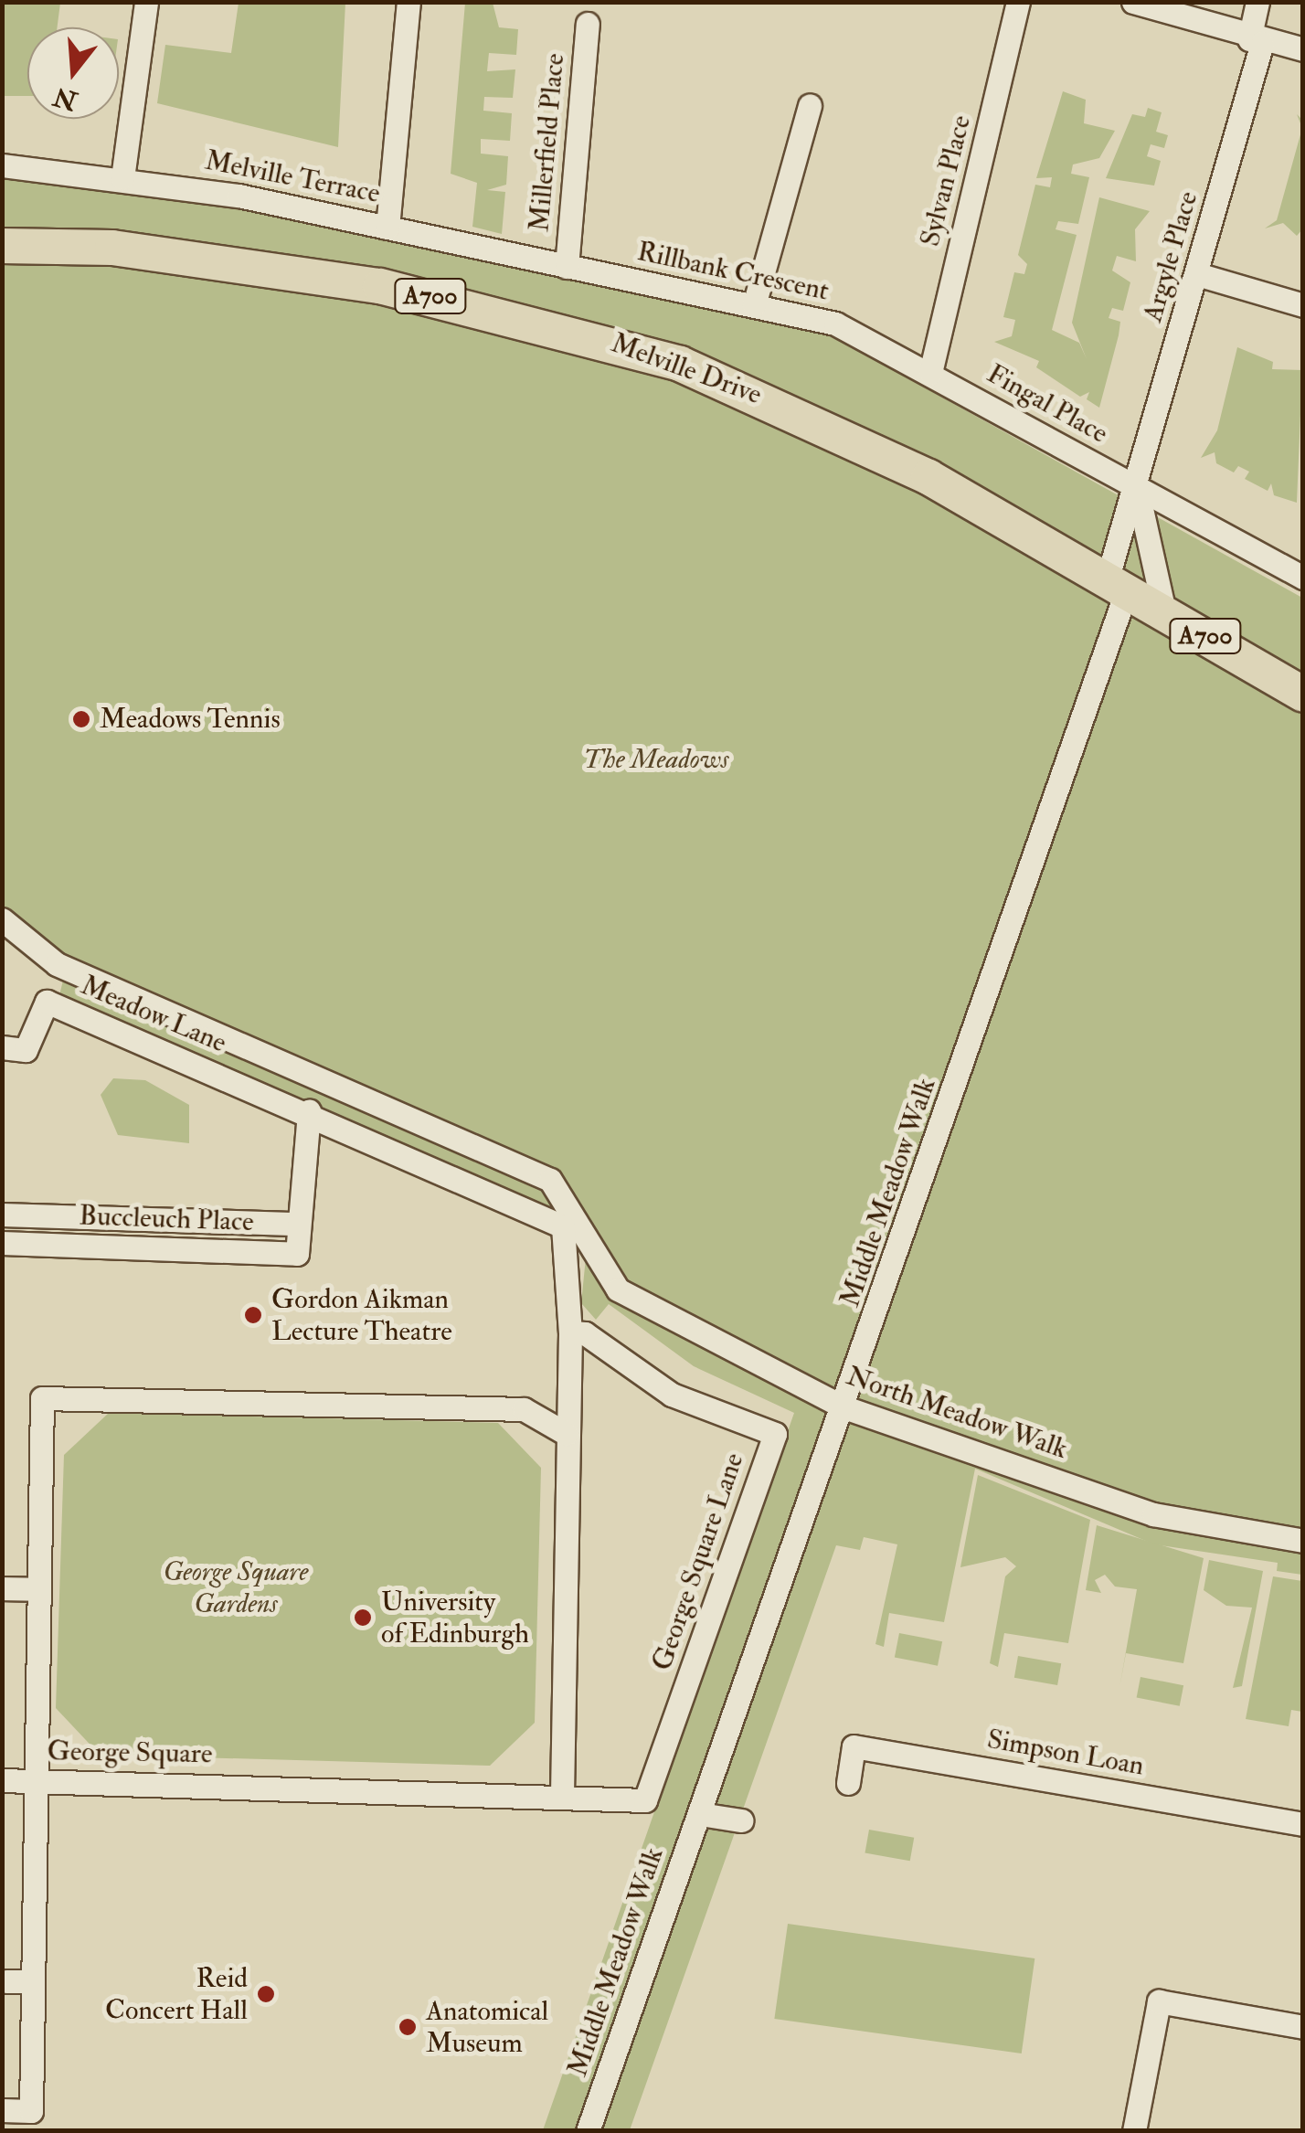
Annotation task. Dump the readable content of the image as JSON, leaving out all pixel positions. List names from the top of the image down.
{
  "streets": {
    "main road": ["A700", "Melville Drive"],
    "street": [
      "Millerfield Place",
      "Melville Terrace",
      "Sylvan Place",
      "Argyle Place",
      "Rillbank Crescent",
      "Fingal Place",
      "Meadow Lane",
      "Middle Meadow Walk",
      "Buccleuch Place",
      "North Meadow Walk",
      "George Square Lane",
      "George Square",
      "Simpson Loan"
    ]
  },
  "crossings": [
    ["Millerfield Place", "Melville Terrace"],
    ["Millerfield Place", "Rillbank Crescent"],
    ["Melville Terrace", "Rillbank Crescent"],
    ["Sylvan Place", "Rillbank Crescent"],
    ["Sylvan Place", "Fingal Place"],
    ["Argyle Place", "Melville Drive"],
    ["Argyle Place", "Fingal Place"],
    ["Argyle Place", "Middle Meadow Walk"],
    ["Rillbank Crescent", "Fingal Place"],
    ["Melville Drive", "Middle Meadow Walk"],
    ["Meadow Lane", "Buccleuch Place"],
    ["Middle Meadow Walk", "North Meadow Walk"],
    ["George Square Lane", "George Square"]
  ],
  "parks": ["The Meadows", "George Square Gardens"],
  "places": [
    "Meadows Tennis",
    "Gordon Aikman Lecture Theatre",
    "University of Edinburgh",
    "Reid Concert Hall",
    "Anatomical Museum"
  ],
  "north": "bottom"
}
